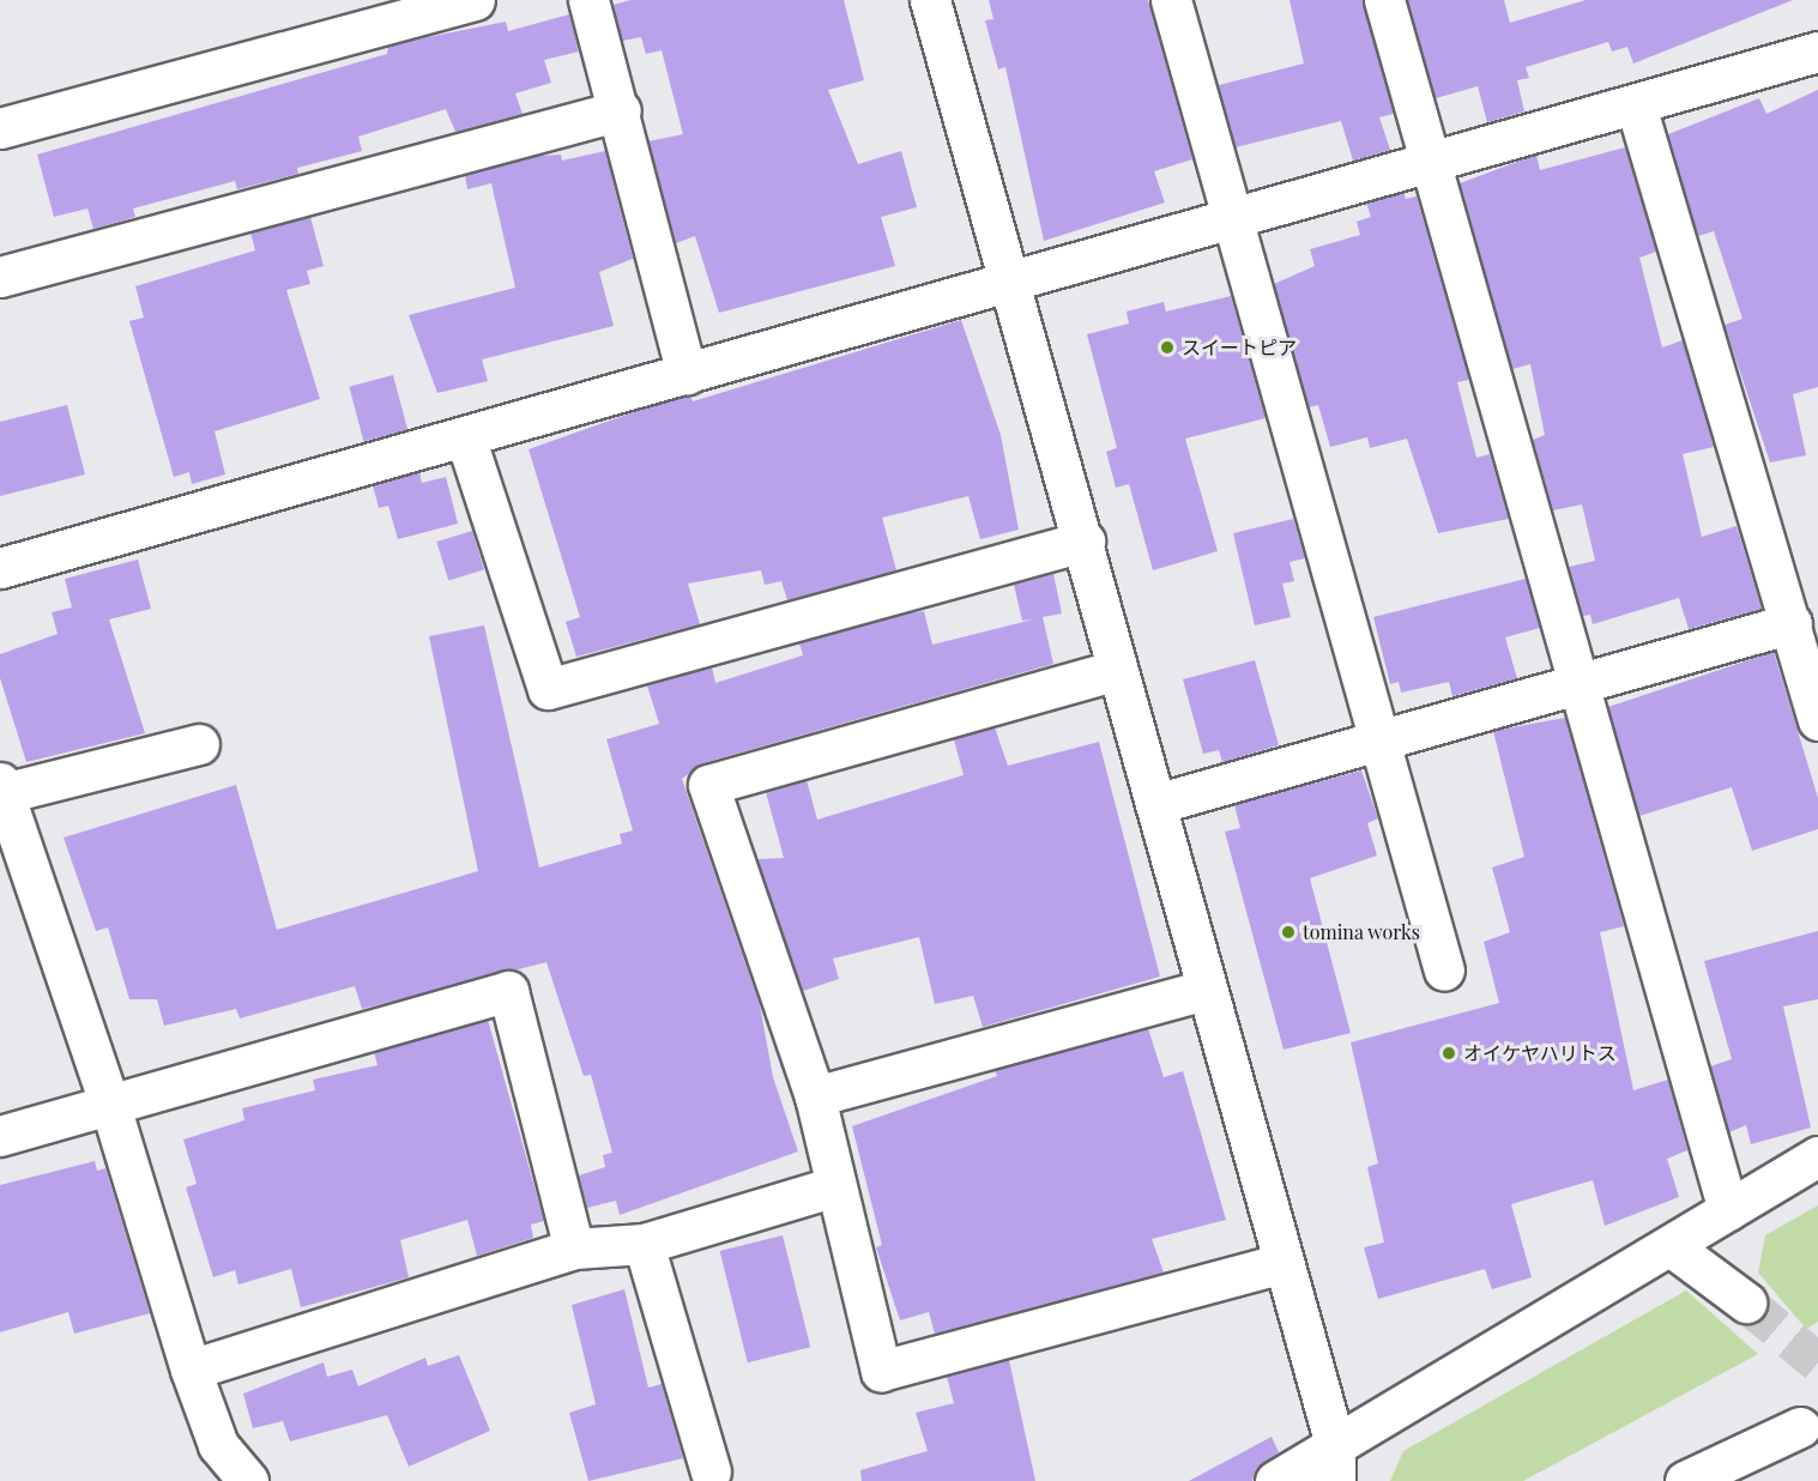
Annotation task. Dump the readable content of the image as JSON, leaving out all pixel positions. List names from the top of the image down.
{
  "places": ["スイートピア", "tomina works", "オイケヤハリトス"]
}
